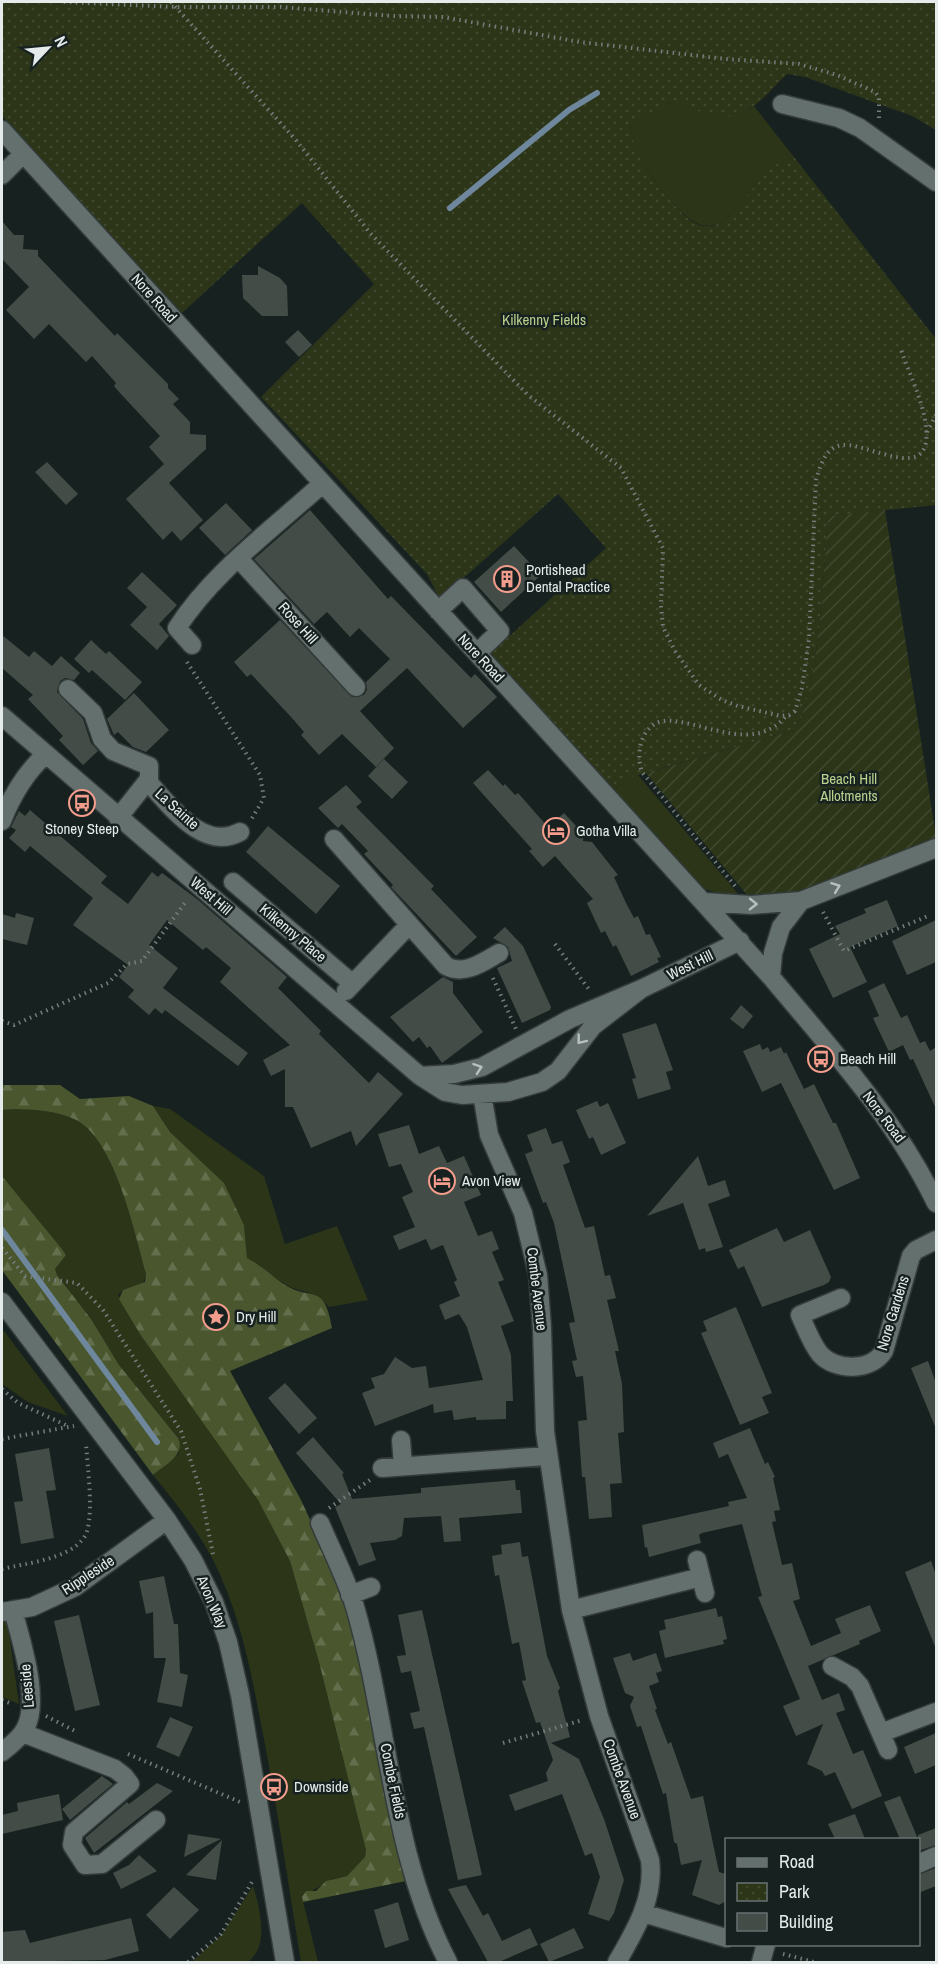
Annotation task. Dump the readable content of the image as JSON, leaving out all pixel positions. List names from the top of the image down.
{
  "streets": {
    "street": [
      "Nore Road",
      "Rose Hill",
      "La Sainte",
      "West Hill",
      "Kilkenny Place",
      "Combe Avenue",
      "Nore Gardens",
      "Rippleside",
      "Avon Way",
      "Leeside",
      "Combe Fields"
    ]
  },
  "crossings": [
    ["Nore Road", "West Hill"],
    ["La Sainte", "West Hill"],
    ["West Hill", "Combe Avenue"],
    ["Rippleside", "Avon Way"],
    ["Rippleside", "Leeside"]
  ],
  "parks": ["Kilkenny Fields", "Beach Hill Allotments"],
  "places": {
    "building": ["Portishead Dental Practice"],
    "bus stop": ["Stoney Steep", "Beach Hill", "Downside"],
    "hotel": ["Gotha Villa", "Avon View"],
    "place": ["Dry Hill"]
  },
  "legend": ["Road", "Park", "Building"],
  "north": "top right"
}
